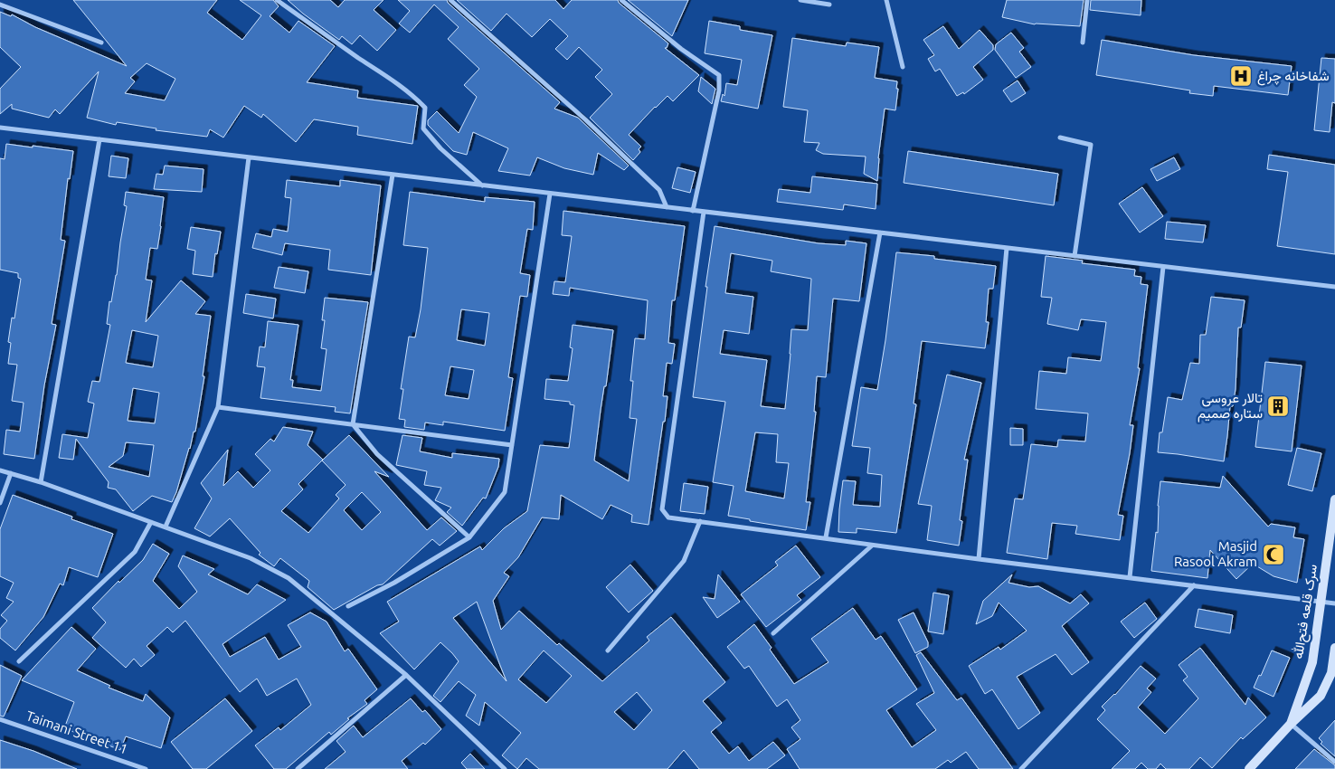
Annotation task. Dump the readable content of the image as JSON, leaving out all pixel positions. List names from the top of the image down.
{
  "streets": {
    "main road": ["سرک قلعه فتح‌الله"],
    "street": ["Taimani Street 11"]
  },
  "places": {
    "hospital": ["شفاخانه چراغ"],
    "building": ["تالار عروسی ستاره صمیم"],
    "mosque": ["Masjid Rasool Akram"]
  }
}
